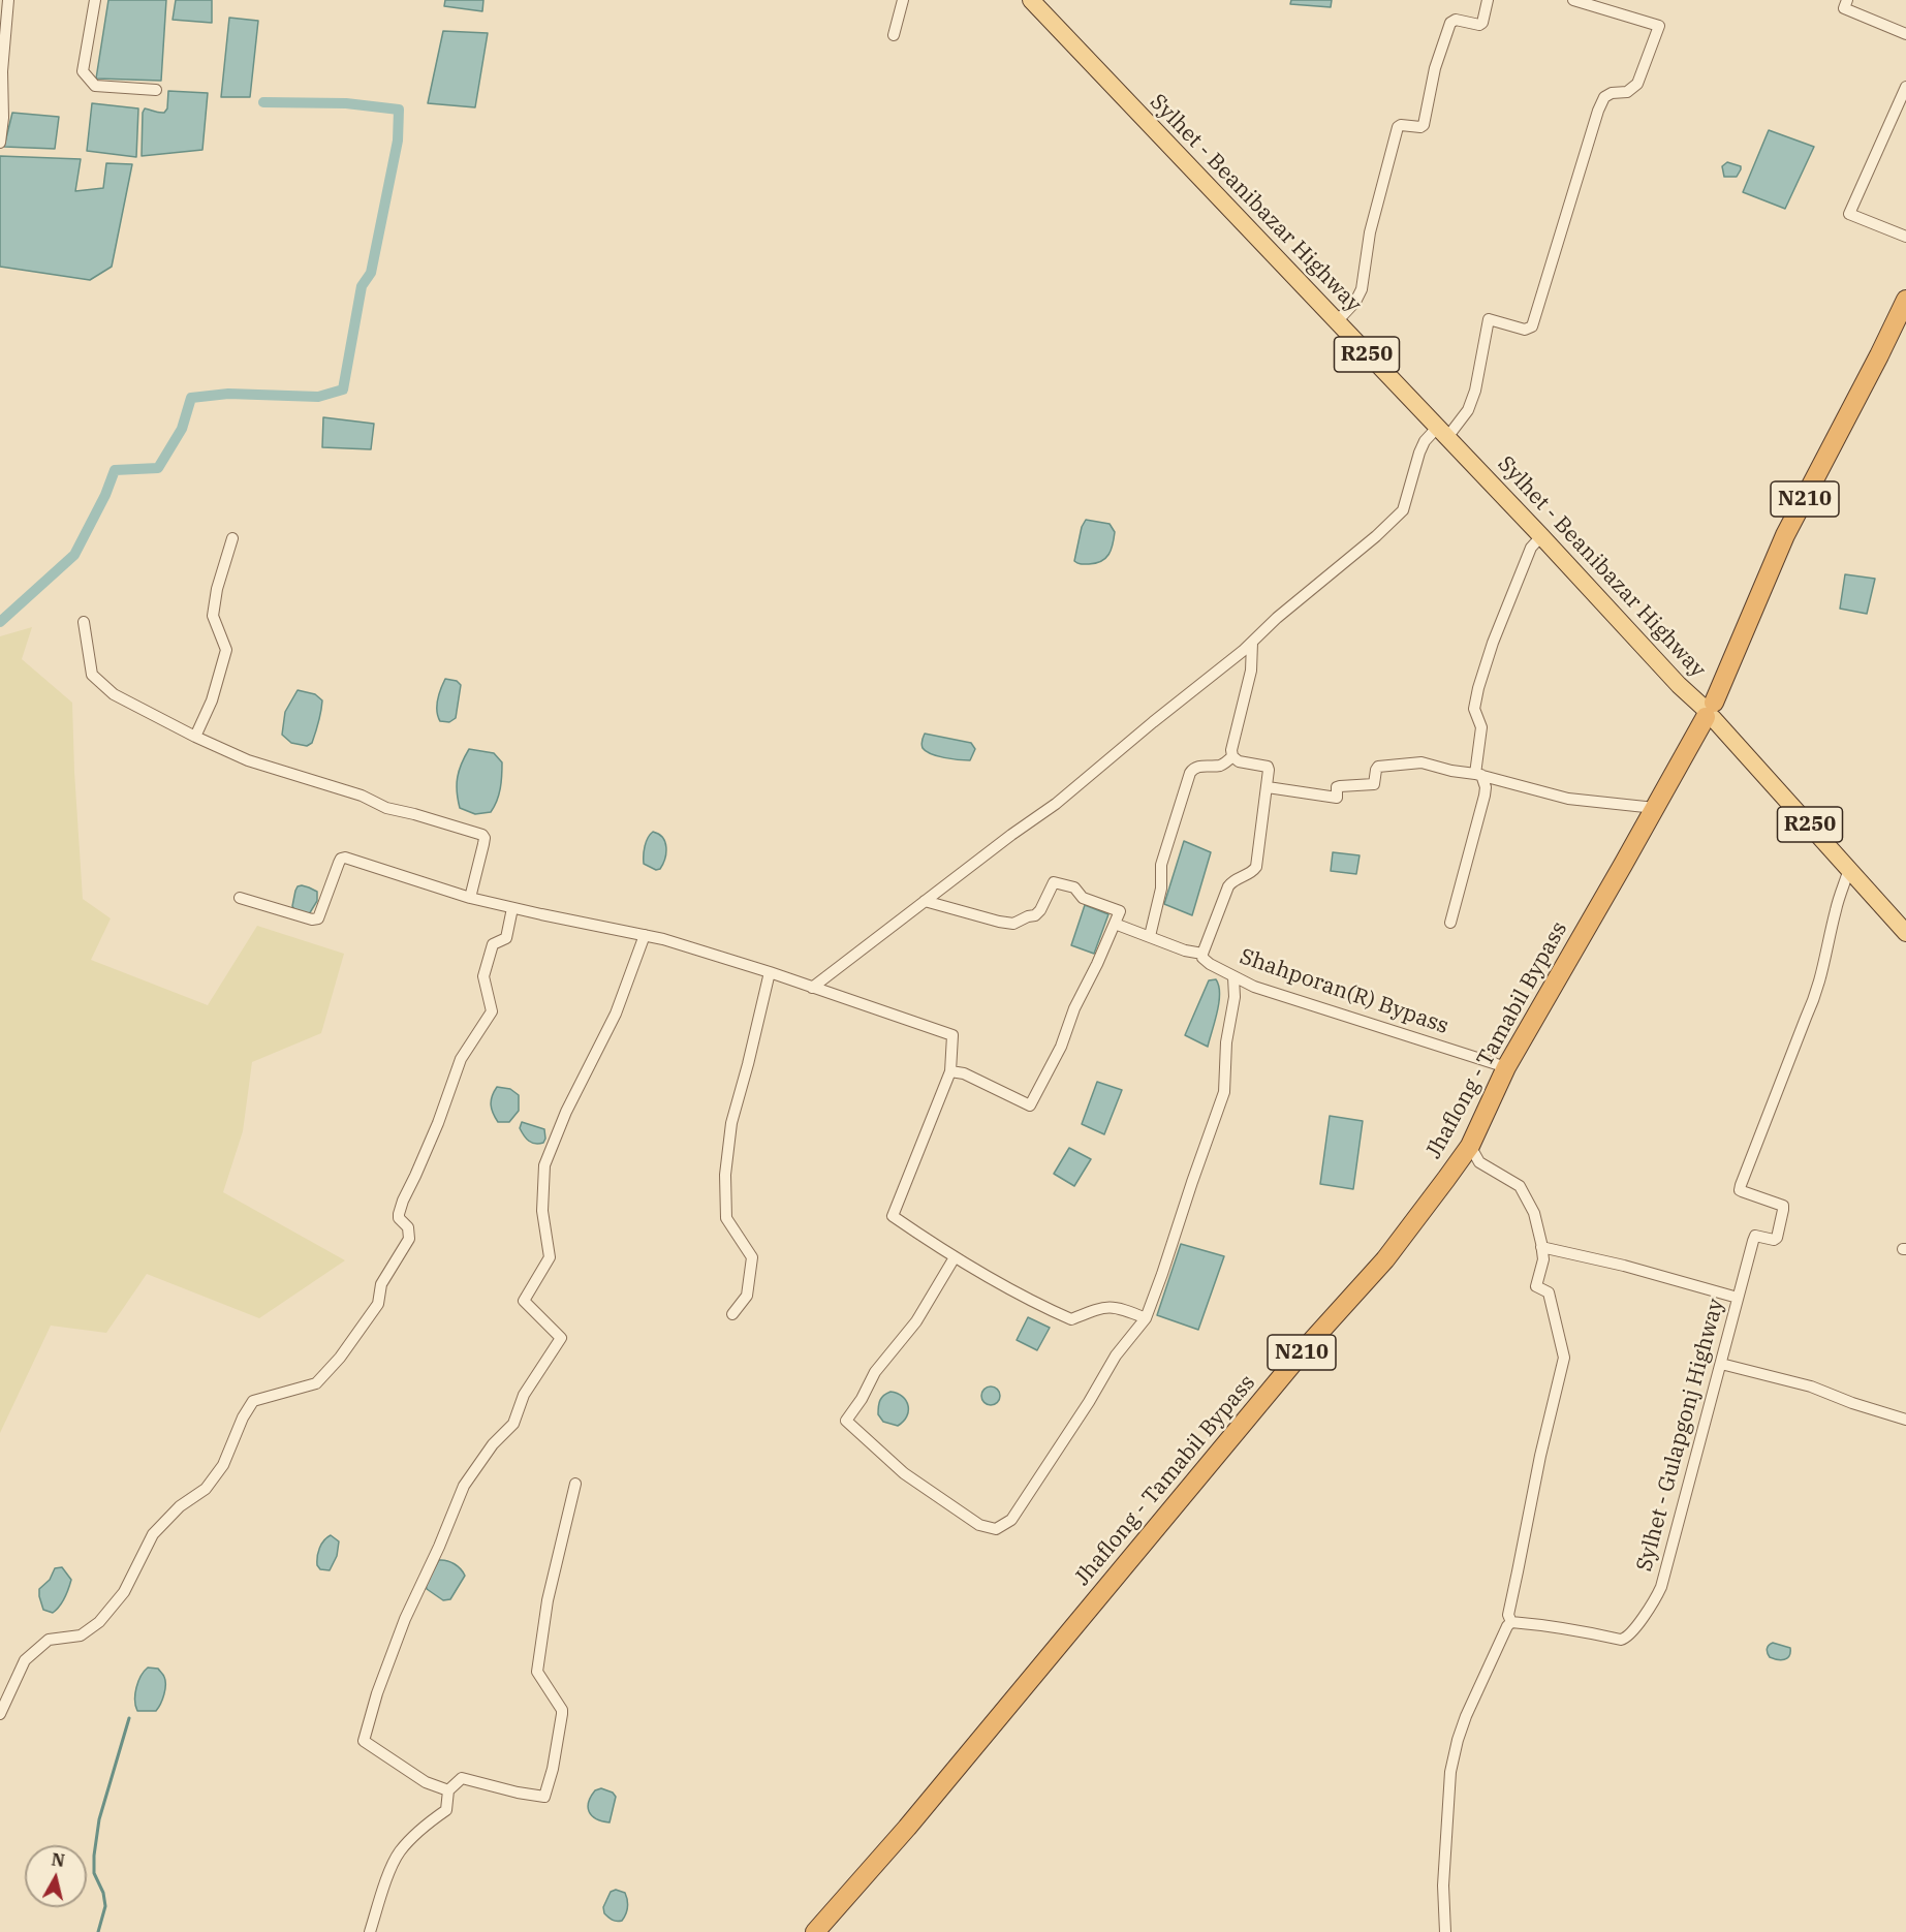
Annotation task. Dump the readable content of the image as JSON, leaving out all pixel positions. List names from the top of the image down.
{
  "streets": {
    "highway": ["N210", "Jhaflong - Tamabil Bypass"],
    "main road": ["Sylhet - Beanibazar Highway", "R250"],
    "street": ["Shahporan(R) Bypass", "Sylhet - Gulapgonj Highway"]
  },
  "crossings": [
    ["Sylhet - Beanibazar Highway", "R250"],
    ["Sylhet - Beanibazar Highway", "Jhaflong - Tamabil Bypass"],
    ["R250", "Jhaflong - Tamabil Bypass"],
    ["R250", "Sylhet - Gulapgonj Highway"],
    ["Shahporan(R) Bypass", "Jhaflong - Tamabil Bypass"]
  ],
  "north": "top"
}
